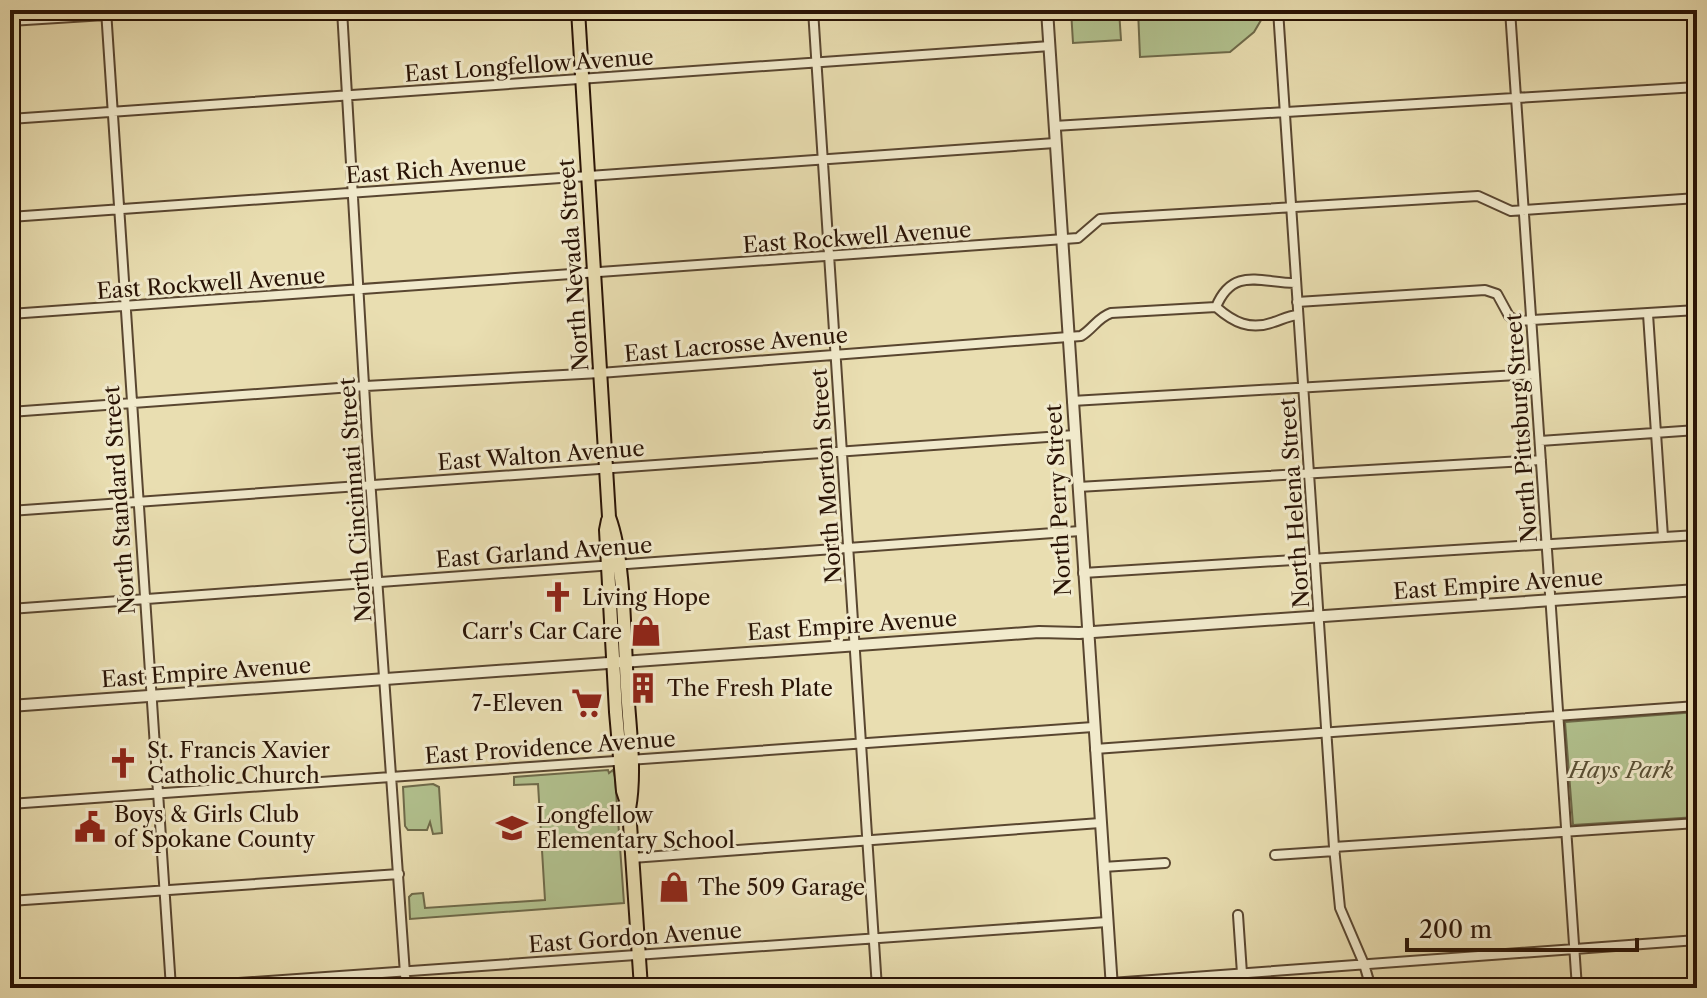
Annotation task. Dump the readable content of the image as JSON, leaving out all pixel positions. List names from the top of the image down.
{
  "streets": {
    "main road": ["North Nevada Street"],
    "street": [
      "East Longfellow Avenue",
      "East Rich Avenue",
      "East Rockwell Avenue",
      "East Lacrosse Avenue",
      "North Pittsburg Street",
      "East Walton Avenue",
      "North Morton Street",
      "North Standard Street",
      "North Cincinnati Street",
      "North Perry Street",
      "North Helena Street",
      "East Garland Avenue",
      "East Empire Avenue",
      "East Providence Avenue",
      "East Gordon Avenue"
    ]
  },
  "crossings": [
    ["East Longfellow Avenue", "North Nevada Street"],
    ["East Longfellow Avenue", "North Morton Street"],
    ["East Longfellow Avenue", "North Standard Street"],
    ["East Longfellow Avenue", "North Cincinnati Street"],
    ["East Longfellow Avenue", "North Perry Street"],
    ["East Rich Avenue", "North Nevada Street"],
    ["East Rich Avenue", "North Morton Street"],
    ["East Rich Avenue", "North Standard Street"],
    ["East Rich Avenue", "North Cincinnati Street"],
    ["East Rich Avenue", "North Perry Street"],
    ["East Rockwell Avenue", "North Nevada Street"],
    ["East Rockwell Avenue", "North Pittsburg Street"],
    ["East Rockwell Avenue", "North Morton Street"],
    ["East Rockwell Avenue", "North Standard Street"],
    ["East Rockwell Avenue", "North Cincinnati Street"],
    ["East Rockwell Avenue", "North Perry Street"],
    ["East Rockwell Avenue", "North Helena Street"],
    ["North Nevada Street", "East Lacrosse Avenue"],
    ["North Nevada Street", "East Walton Avenue"],
    ["North Nevada Street", "East Garland Avenue"],
    ["North Nevada Street", "East Empire Avenue"],
    ["North Nevada Street", "East Providence Avenue"],
    ["North Nevada Street", "East Gordon Avenue"],
    ["East Lacrosse Avenue", "North Morton Street"],
    ["East Lacrosse Avenue", "North Standard Street"],
    ["East Lacrosse Avenue", "North Cincinnati Street"],
    ["East Lacrosse Avenue", "North Perry Street"],
    ["East Lacrosse Avenue", "North Helena Street"],
    ["North Pittsburg Street", "East Empire Avenue"],
    ["East Walton Avenue", "North Morton Street"],
    ["East Walton Avenue", "North Standard Street"],
    ["East Walton Avenue", "North Cincinnati Street"],
    ["East Walton Avenue", "North Perry Street"],
    ["North Morton Street", "East Garland Avenue"],
    ["North Morton Street", "East Empire Avenue"],
    ["North Morton Street", "East Providence Avenue"],
    ["North Morton Street", "East Gordon Avenue"],
    ["North Standard Street", "East Garland Avenue"],
    ["North Standard Street", "East Empire Avenue"],
    ["North Standard Street", "East Providence Avenue"],
    ["North Standard Street", "East Gordon Avenue"],
    ["North Cincinnati Street", "East Garland Avenue"],
    ["North Cincinnati Street", "East Empire Avenue"],
    ["North Cincinnati Street", "East Providence Avenue"],
    ["North Cincinnati Street", "East Gordon Avenue"],
    ["North Perry Street", "East Garland Avenue"],
    ["North Perry Street", "East Empire Avenue"],
    ["North Perry Street", "East Providence Avenue"],
    ["North Perry Street", "East Gordon Avenue"],
    ["North Helena Street", "East Empire Avenue"]
  ],
  "parks": ["Hays Park"],
  "places": {
    "church": ["Living Hope", "St. Francis Xavier Catholic Church"],
    "shop": ["Carr's Car Care", "The 509 Garage"],
    "building": ["The Fresh Plate"],
    "supermarket": ["7-Eleven"],
    "public building": ["Boys & Girls Club of Spokane County"],
    "school or university": ["Longfellow Elementary School"]
  },
  "scale_bar": "200 m"
}
